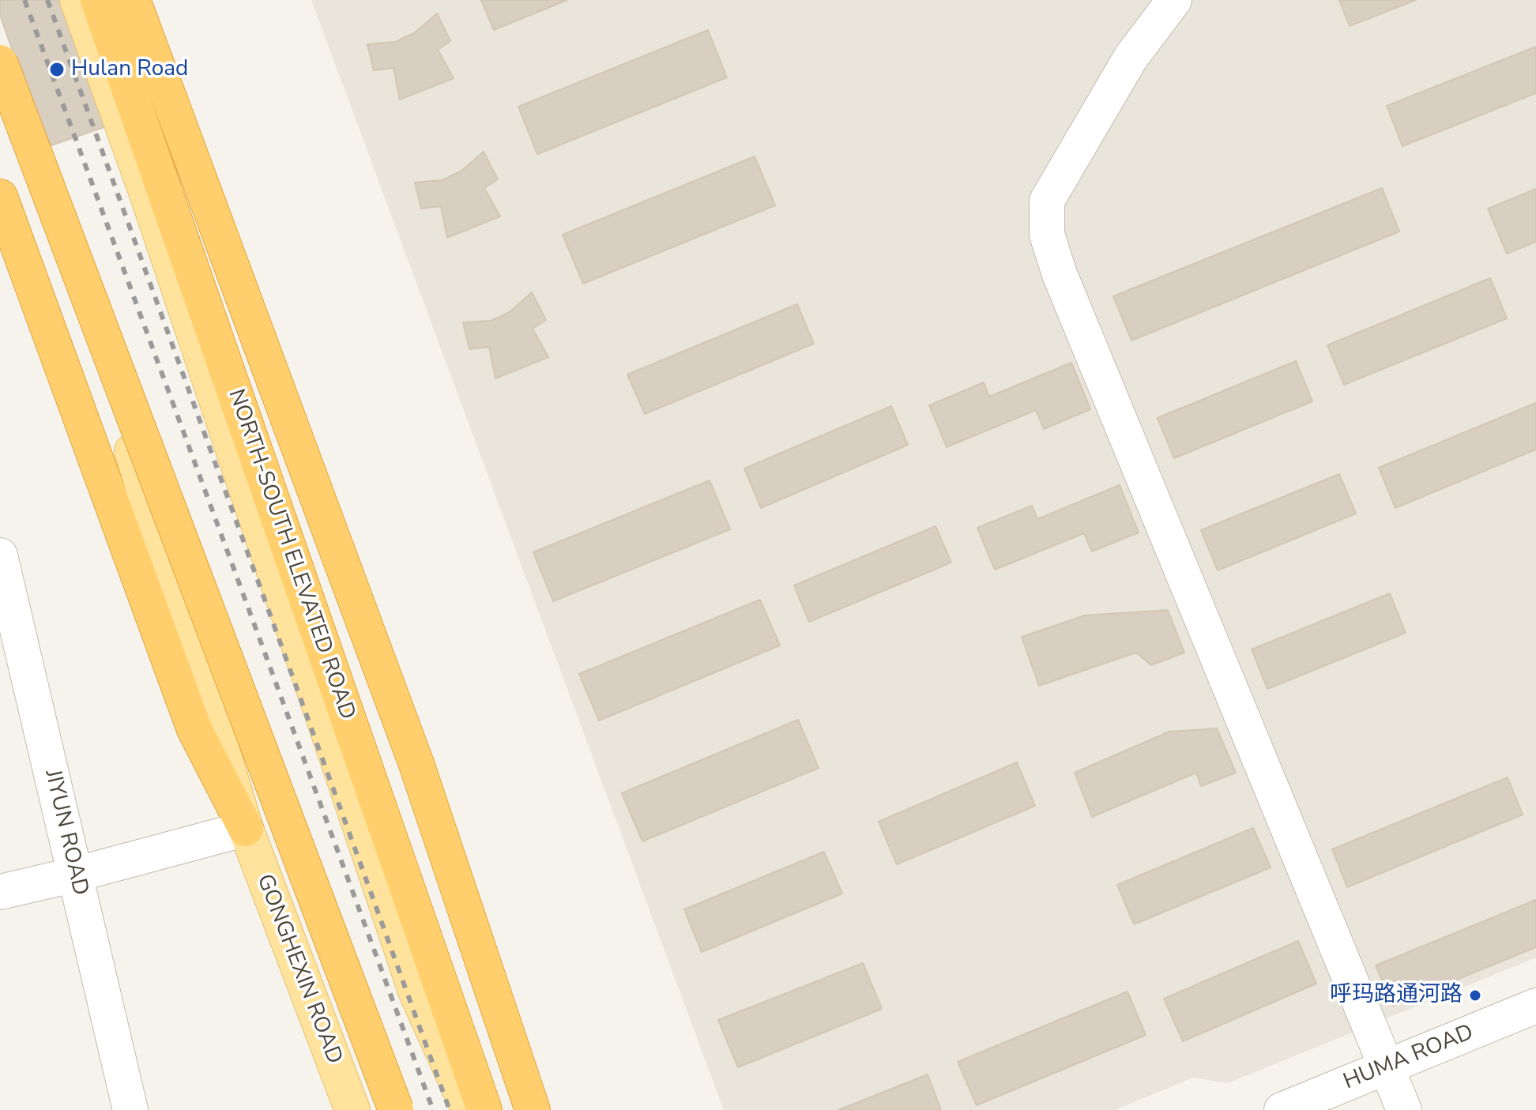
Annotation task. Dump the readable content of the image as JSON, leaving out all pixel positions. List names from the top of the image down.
{
  "streets": {
    "highway": ["NORTH-SOUTH ELEVATED ROAD"],
    "main road": ["GONGHEXIN ROAD"],
    "street": ["JIYUN ROAD", "HUMA ROAD"]
  },
  "places": ["Hulan Road", "呼玛路通河路"]
}
